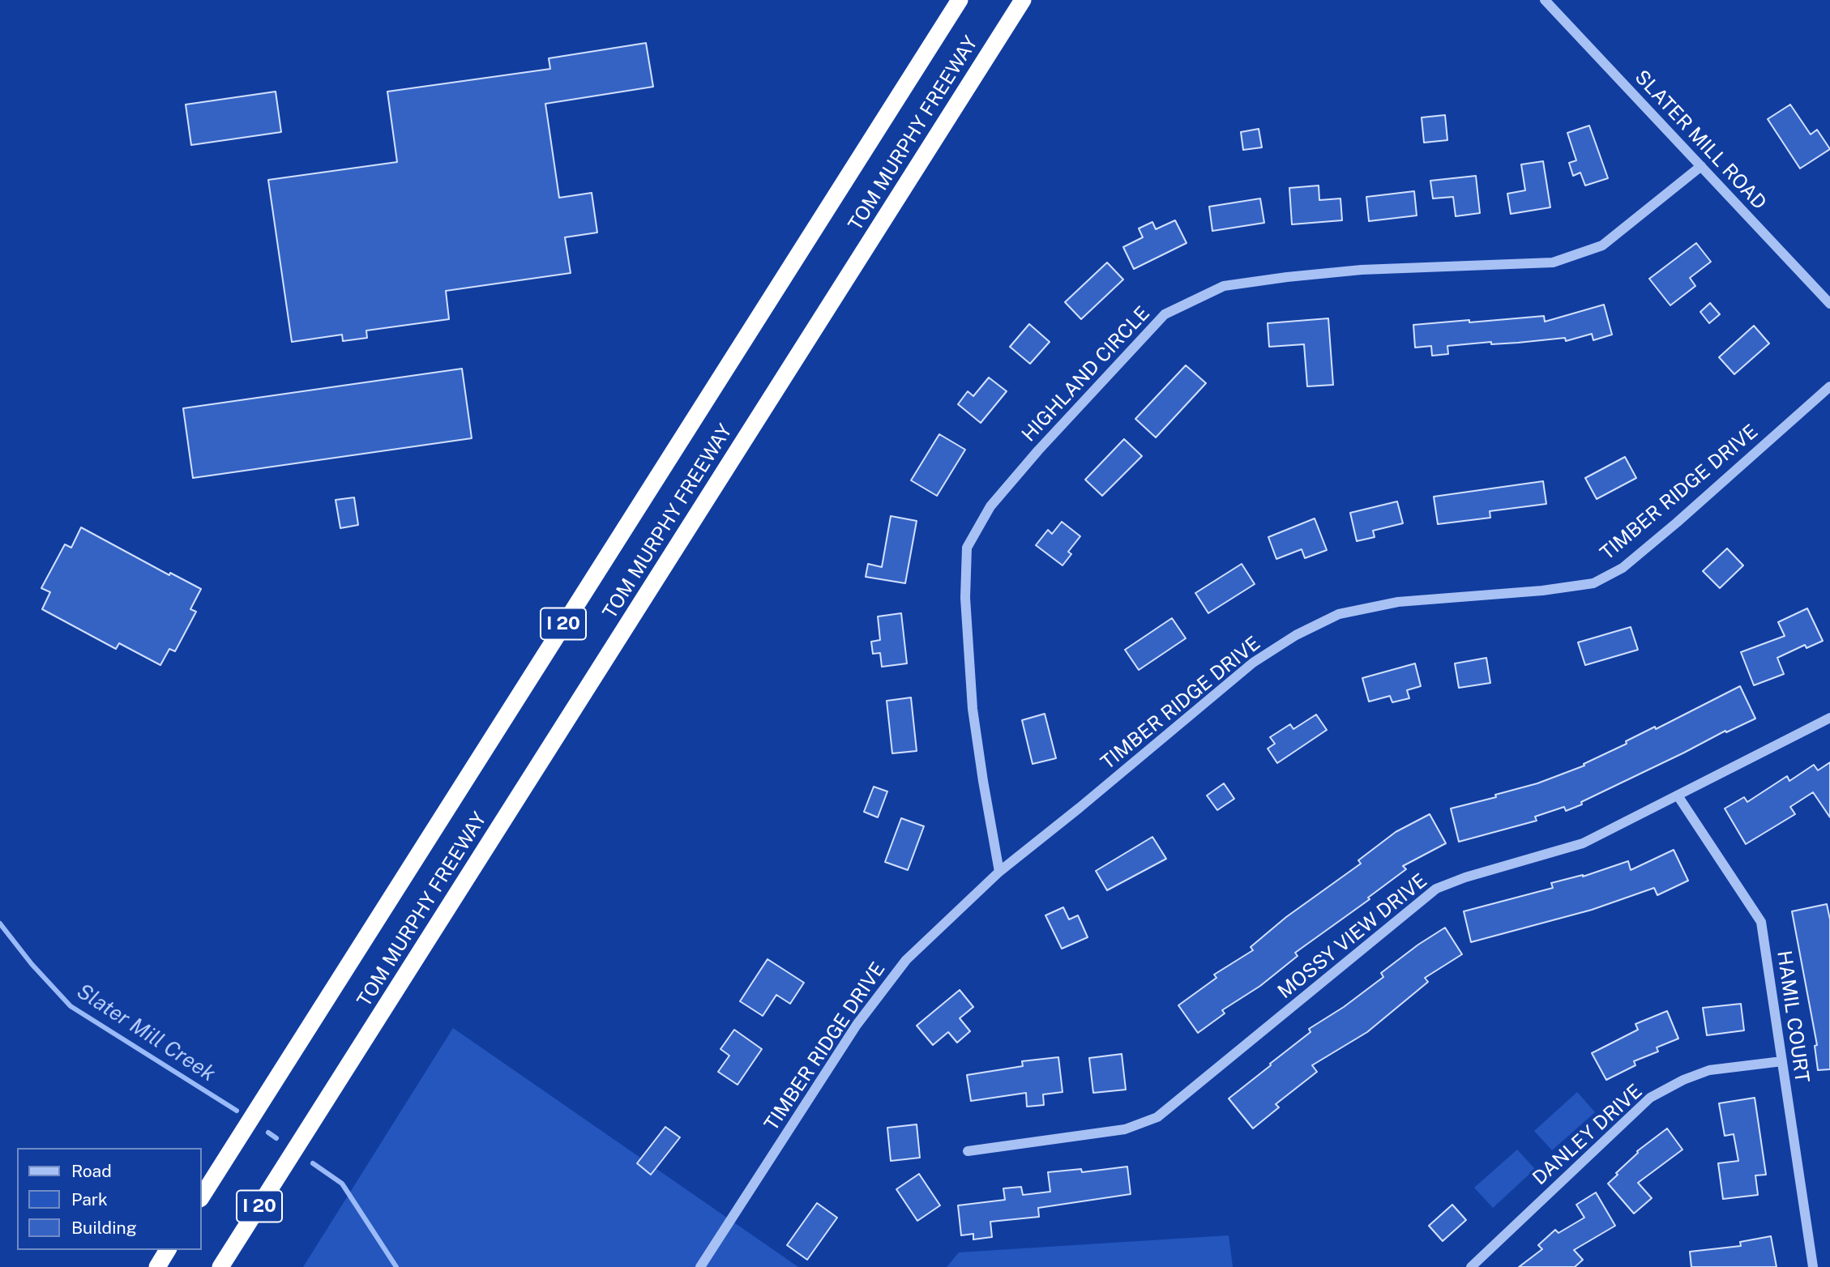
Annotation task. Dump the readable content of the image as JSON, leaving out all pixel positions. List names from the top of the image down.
{
  "streets": {
    "highway": ["TOM MURPHY FREEWAY", "I 20"],
    "street": [
      "SLATER MILL ROAD",
      "HIGHLAND CIRCLE",
      "TIMBER RIDGE DRIVE",
      "MOSSY VIEW DRIVE",
      "HAMIL COURT",
      "DANLEY DRIVE"
    ]
  },
  "crossings": [
    ["SLATER MILL ROAD", "HIGHLAND CIRCLE"],
    ["HIGHLAND CIRCLE", "TIMBER RIDGE DRIVE"],
    ["MOSSY VIEW DRIVE", "HAMIL COURT"],
    ["HAMIL COURT", "DANLEY DRIVE"]
  ],
  "water": ["Slater Mill Creek"],
  "legend": ["Road", "Park", "Building"]
}
